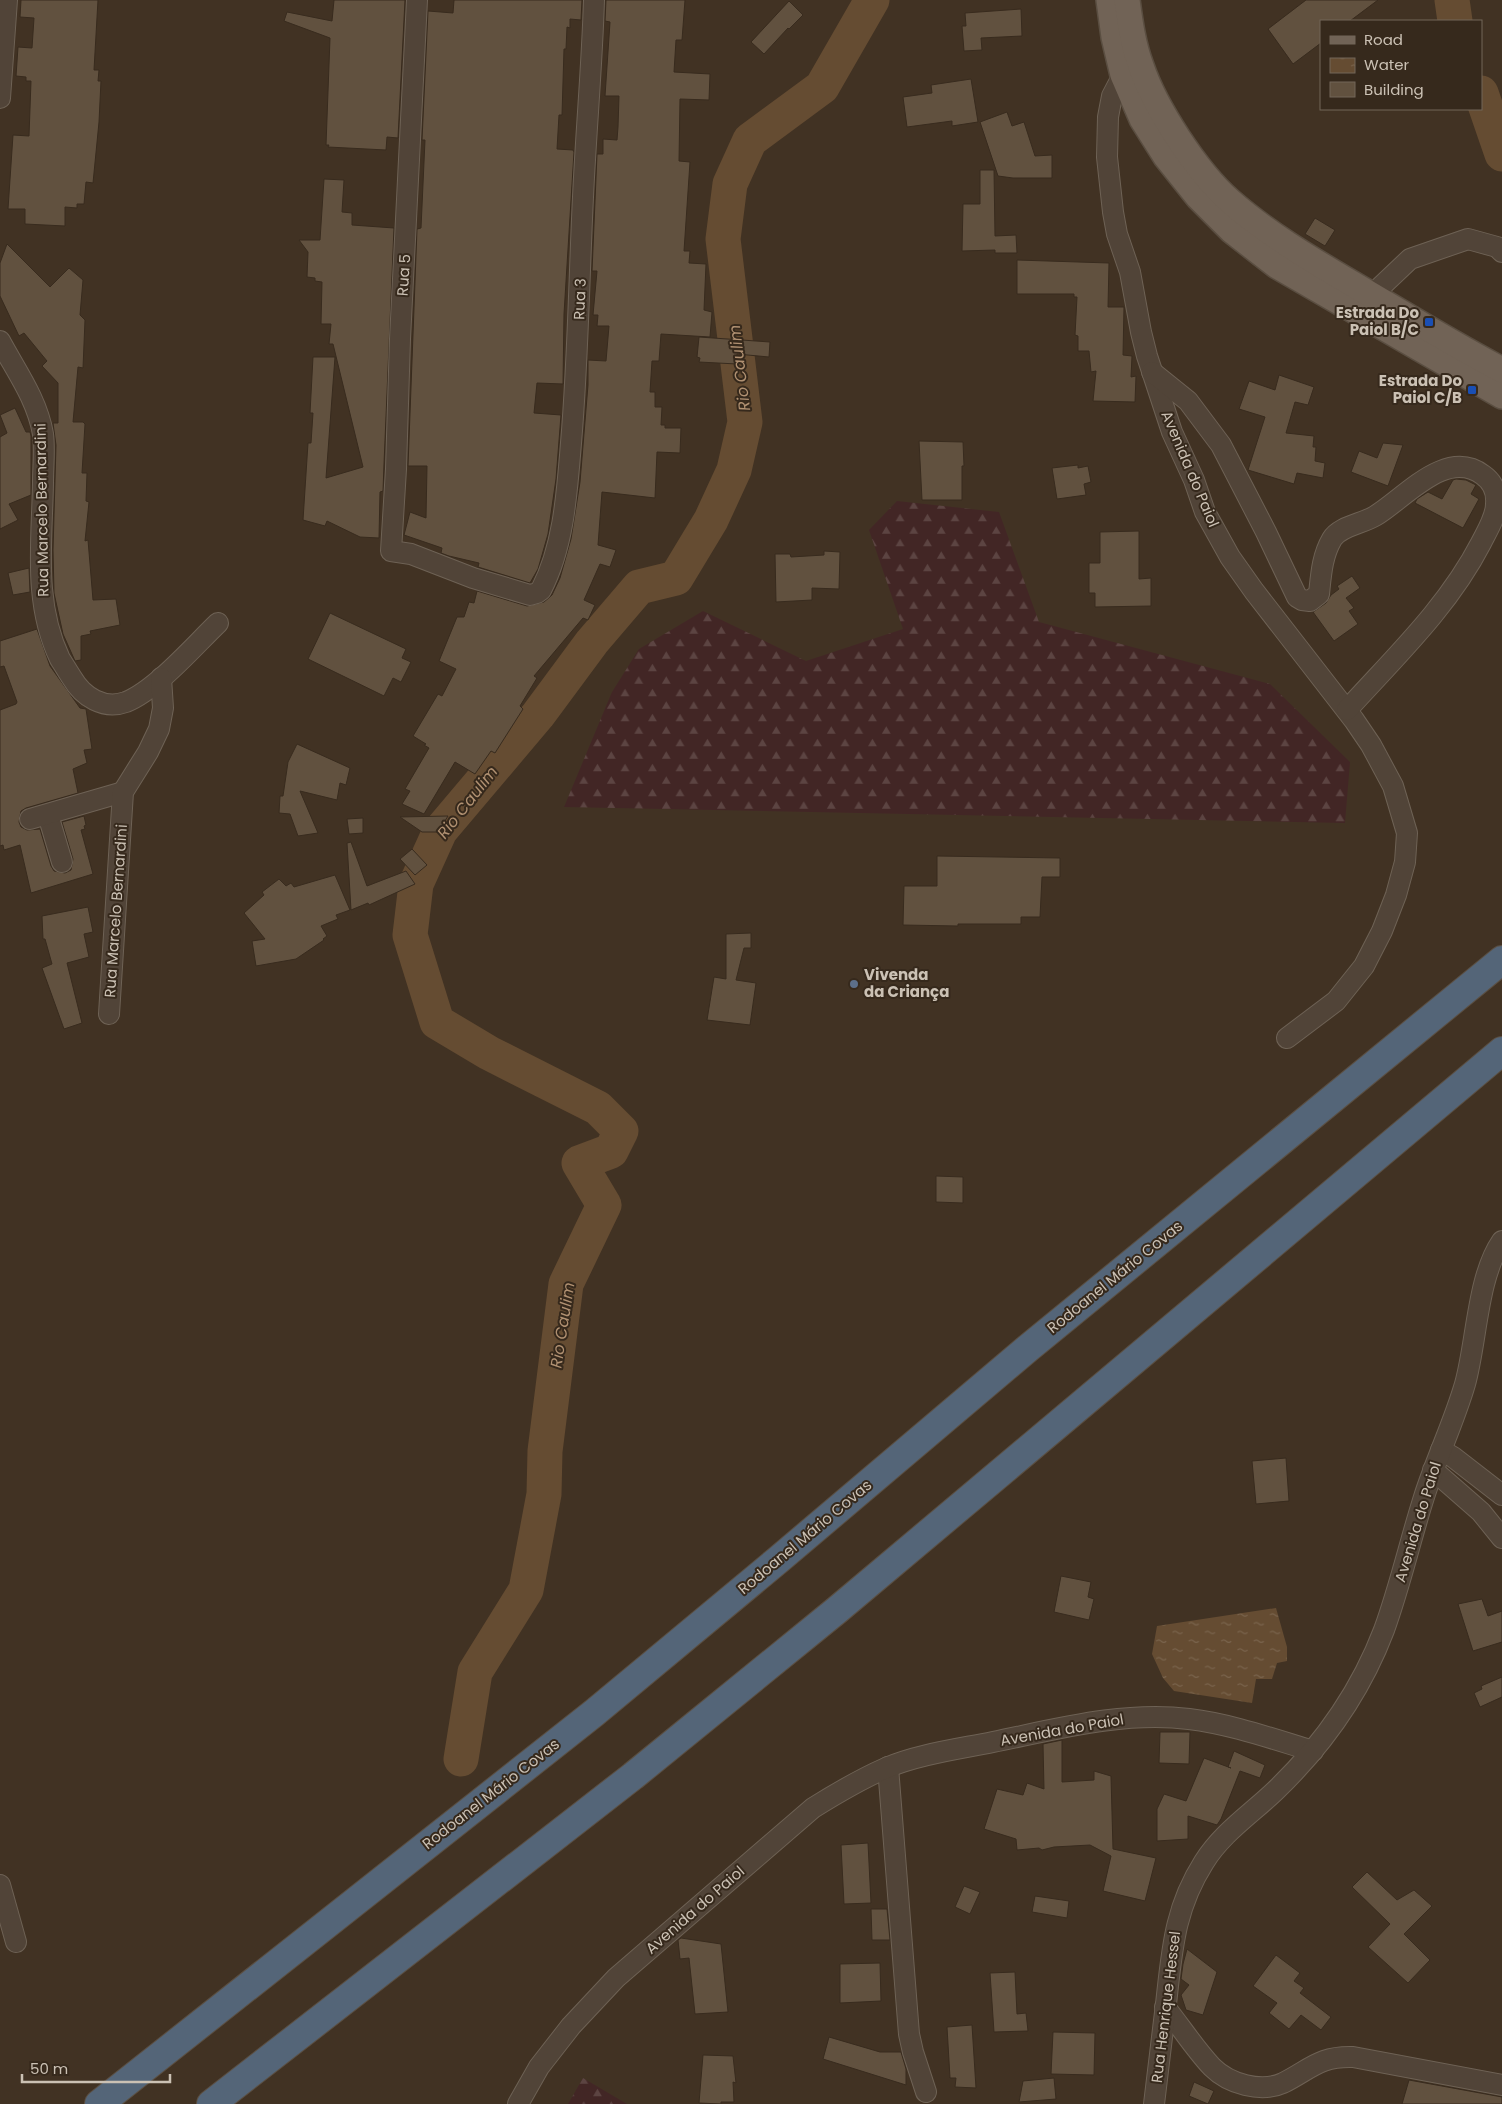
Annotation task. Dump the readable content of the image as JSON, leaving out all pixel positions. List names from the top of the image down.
{
  "streets": {
    "highway": ["Rodoanel Mário Covas"],
    "street": [
      "Rua 5",
      "Rua 3",
      "Avenida do Paiol",
      "Rua Marcelo Bernardini",
      "Rua Henrique Hessel"
    ]
  },
  "crossings": [
    ["Rua 5", "Rua 3"],
    ["Avenida do Paiol", "Rua Henrique Hessel"]
  ],
  "water": ["Rio Caulim"],
  "places": {
    "transit": ["Estrada Do Paiol B/C", "Estrada Do Paiol C/B"],
    "other": ["Vivenda da Criança"]
  },
  "legend": ["Road", "Water", "Building"],
  "scale_bar": "50 m"
}
